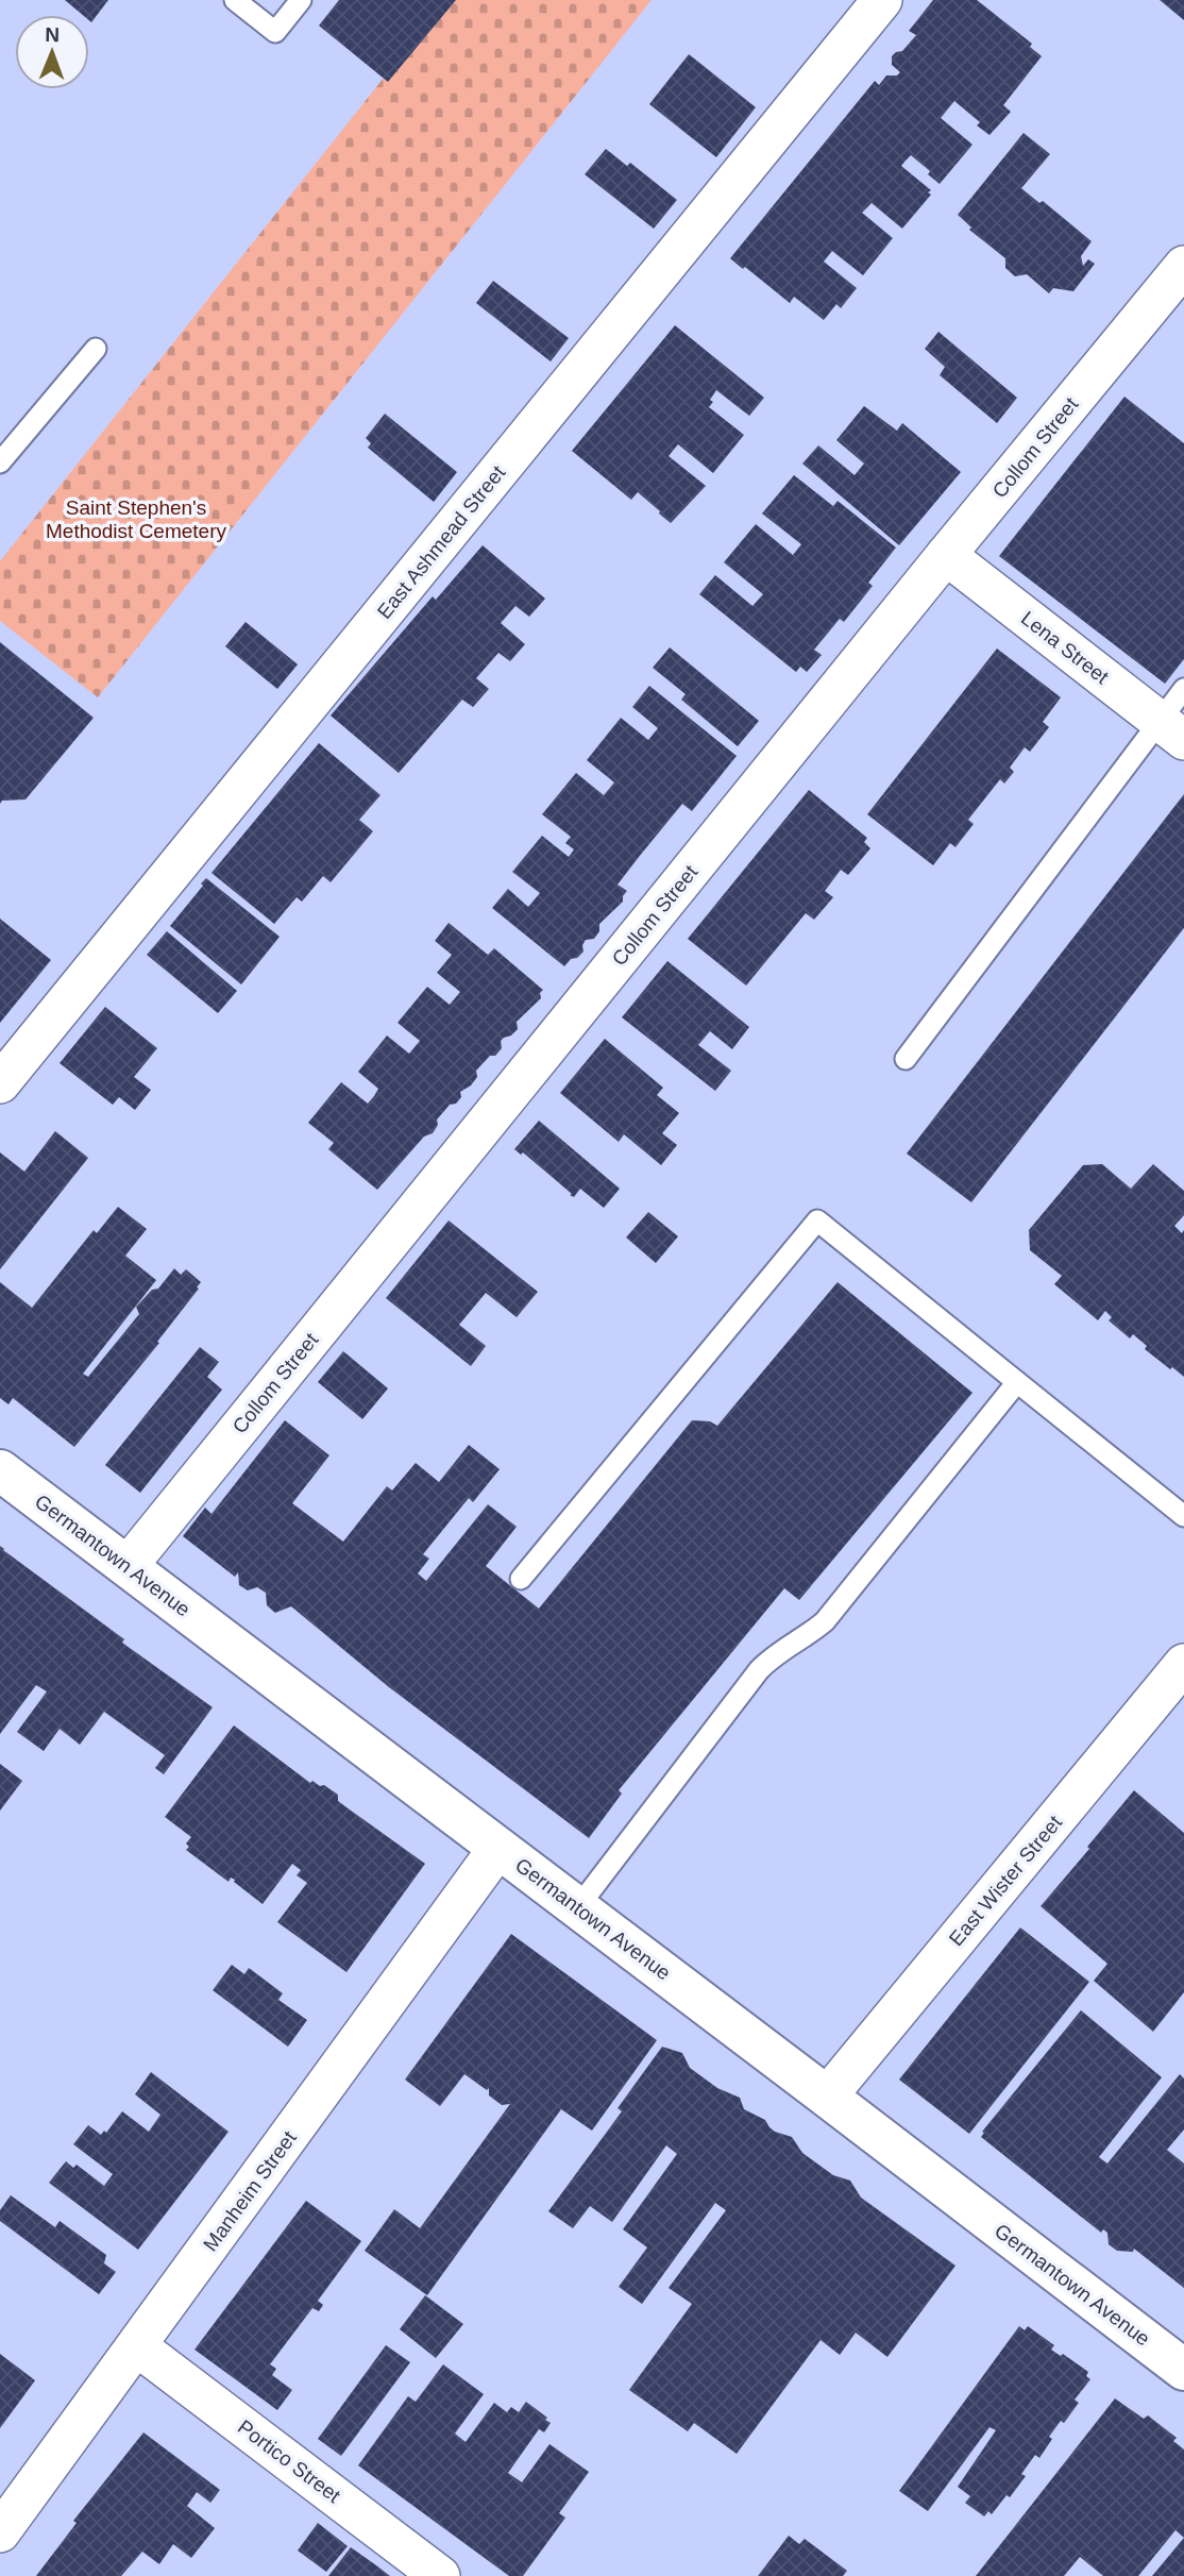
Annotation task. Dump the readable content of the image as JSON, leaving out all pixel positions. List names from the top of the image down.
{
  "streets": {
    "main road": ["Germantown Avenue"],
    "street": [
      "Collom Street",
      "East Ashmead Street",
      "Lena Street",
      "East Wister Street",
      "Manheim Street",
      "Portico Street"
    ]
  },
  "crossings": [
    ["Collom Street", "Lena Street"],
    ["Collom Street", "Germantown Avenue"],
    ["Germantown Avenue", "East Wister Street"],
    ["Germantown Avenue", "Manheim Street"],
    ["Manheim Street", "Portico Street"]
  ],
  "parks": ["Saint Stephen's Methodist Cemetery"],
  "north": "top"
}
